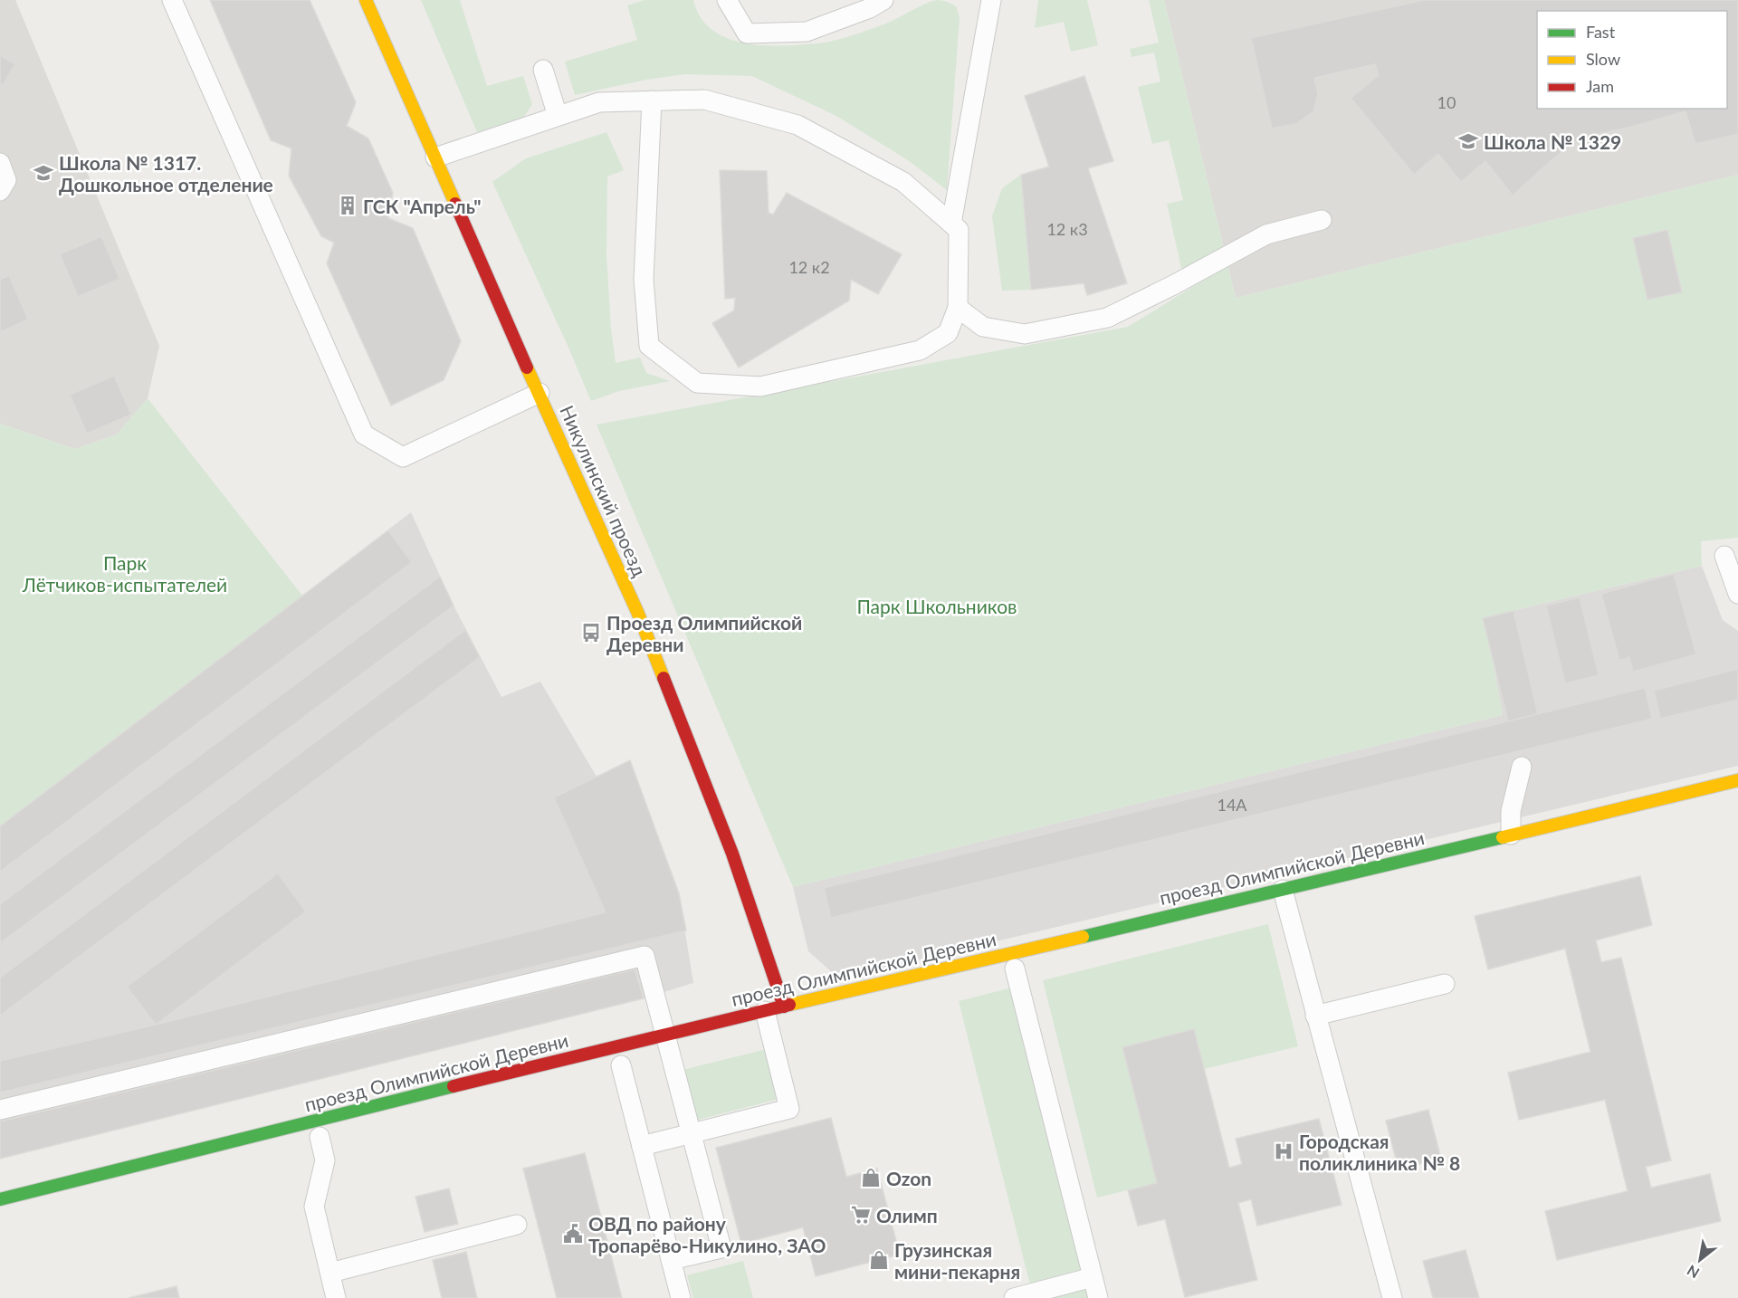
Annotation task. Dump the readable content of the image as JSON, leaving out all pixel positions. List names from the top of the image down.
{
  "streets": {
    "street": ["Никулинский проезд", "проезд Олимпийской Деревни"]
  },
  "crossings": [
    ["Никулинский проезд", "проезд Олимпийской Деревни"]
  ],
  "parks": ["Парк Лётчиков-испытателей", "Парк Школьников"],
  "places": {
    "school or university": ["Школа № 1329", "Школа № 1317. Дошкольное отделение"],
    "building": ["ГСК \"Апрель\""],
    "bus stop": ["Проезд Олимпийской Деревни"],
    "hospital": ["Городская поликлиника № 8"],
    "shop": ["Ozon", "Грузинская мини-пекарня"],
    "supermarket": ["Олимп"],
    "public building": ["ОВД по району Тропарёво-Никулино, ЗАО"]
  },
  "house_numbers": [
    "10",
    "12 к3",
    "12 к2",
    "14А"
  ],
  "legend": ["Fast", "Slow", "Jam"],
  "north": "bottom left"
}
